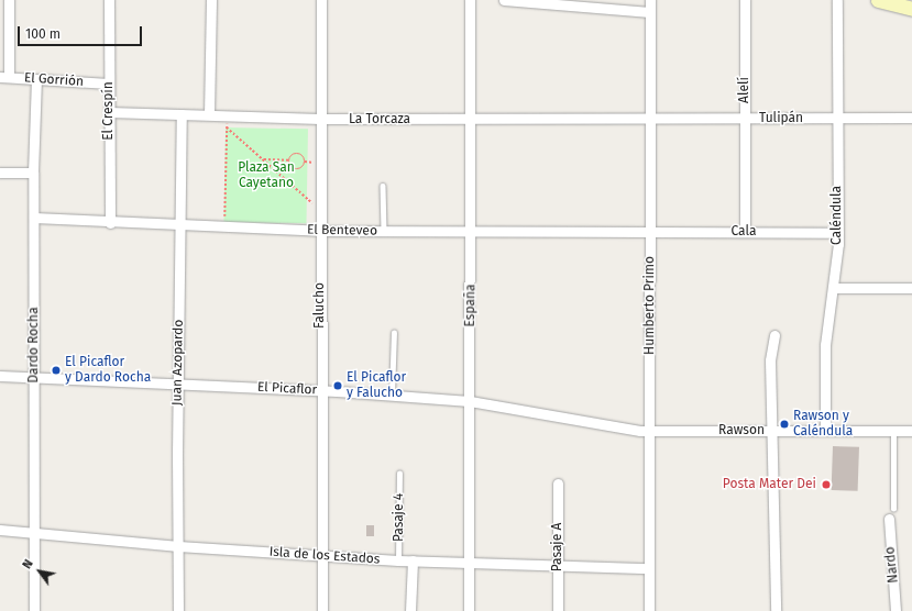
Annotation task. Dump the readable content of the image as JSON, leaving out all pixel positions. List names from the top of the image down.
{
  "streets": {
    "street": [
      "El Gorrión",
      "Alelí",
      "El Crespín",
      "Tulipán",
      "La Torcaza",
      "Caléndula",
      "El Benteveo",
      "Cala",
      "Falucho",
      "España",
      "Humberto Primo",
      "Dardo Rocha",
      "Juan Azopardo",
      "El Picaflor",
      "Rawson",
      "Pasaje A",
      "Isla de los Estados",
      "Nardo"
    ],
    "lane": ["Pasaje 4"]
  },
  "crossings": [
    ["El Gorrión", "El Crespín"],
    ["El Gorrión", "Dardo Rocha"],
    ["Alelí", "Tulipán"],
    ["Alelí", "Cala"],
    ["El Crespín", "La Torcaza"],
    ["El Crespín", "El Benteveo"],
    ["Tulipán", "La Torcaza"],
    ["Tulipán", "Caléndula"],
    ["Tulipán", "Humberto Primo"],
    ["La Torcaza", "Falucho"],
    ["La Torcaza", "España"],
    ["La Torcaza", "Humberto Primo"],
    ["La Torcaza", "Juan Azopardo"],
    ["Caléndula", "Cala"],
    ["Caléndula", "Rawson"],
    ["El Benteveo", "Cala"],
    ["El Benteveo", "Falucho"],
    ["El Benteveo", "España"],
    ["El Benteveo", "Humberto Primo"],
    ["El Benteveo", "Dardo Rocha"],
    ["El Benteveo", "Juan Azopardo"],
    ["Cala", "Humberto Primo"],
    ["Falucho", "El Picaflor"],
    ["Falucho", "Isla de los Estados"],
    ["España", "El Picaflor"],
    ["España", "Isla de los Estados"],
    ["Humberto Primo", "El Picaflor"],
    ["Humberto Primo", "Rawson"],
    ["Humberto Primo", "Isla de los Estados"],
    ["Dardo Rocha", "El Picaflor"],
    ["Dardo Rocha", "Isla de los Estados"],
    ["Juan Azopardo", "El Picaflor"],
    ["Juan Azopardo", "Isla de los Estados"],
    ["El Picaflor", "Rawson"],
    ["Pasaje 4", "Isla de los Estados"],
    ["Pasaje A", "Isla de los Estados"]
  ],
  "parks": ["Plaza San Cayetano"],
  "places": [
    "El Picaflor y Dardo Rocha",
    "El Picaflor y Falucho",
    "Rawson y Caléndula",
    "Posta Mater Dei"
  ],
  "scale_bar": "100 m",
  "north": "top left"
}
